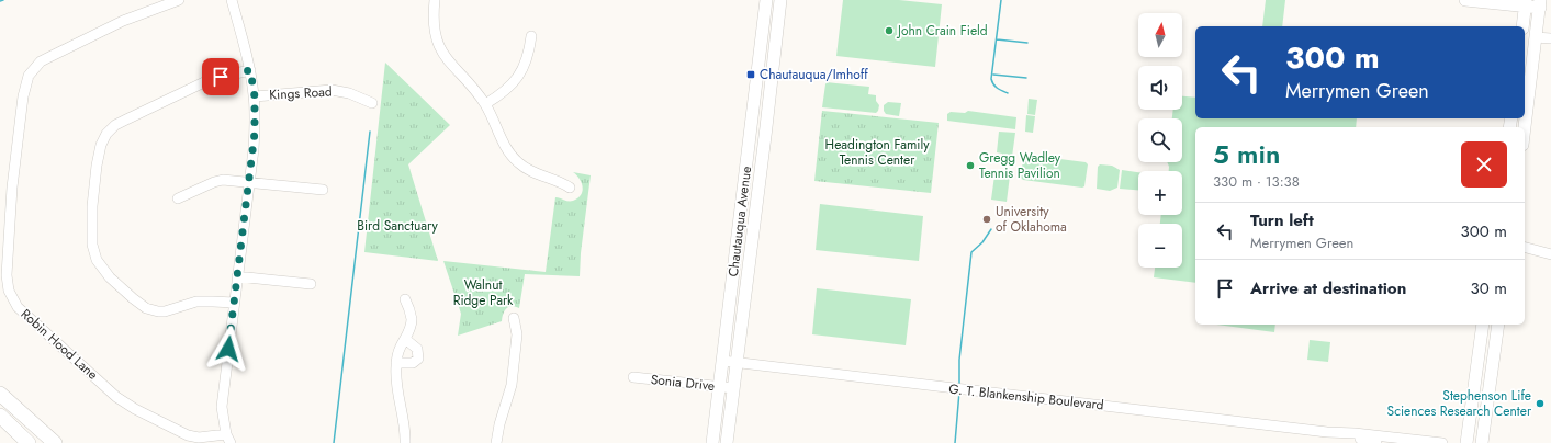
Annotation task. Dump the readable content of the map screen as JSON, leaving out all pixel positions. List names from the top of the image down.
{
  "streets": {
    "main road": ["Chautauqua Avenue"],
    "street": [
      "Kings Road",
      "Robin Hood Lane",
      "Sonia Drive",
      "G. T. Blankenship Boulevard"
    ]
  },
  "crossings": [
    ["Chautauqua Avenue", "Sonia Drive"],
    ["Chautauqua Avenue", "G. T. Blankenship Boulevard"]
  ],
  "parks": ["Headington Family Tennis Center", "Bird Sanctuary", "Walnut Ridge Park"],
  "places": {
    "other": [
      "John Crain Field",
      "Gregg Wadley Tennis Pavilion",
      "University of Oklahoma",
      "Stephenson Life Sciences Research Center"
    ],
    "transit": ["Chautauqua/Imhoff"]
  },
  "north": "top",
  "page": {
    "map_buttons": ["+", "−"],
    "turn": ["300 m", "Merrymen Green"],
    "heading": ["5 min", "330 m · 13:38"],
    "list": [
      {
        "name": "Turn left",
        "note": "Merrymen Green",
        "value": "300 m"
      },
      {
        "name": "Arrive at destination",
        "value": "30 m"
      }
    ]
  }
}
